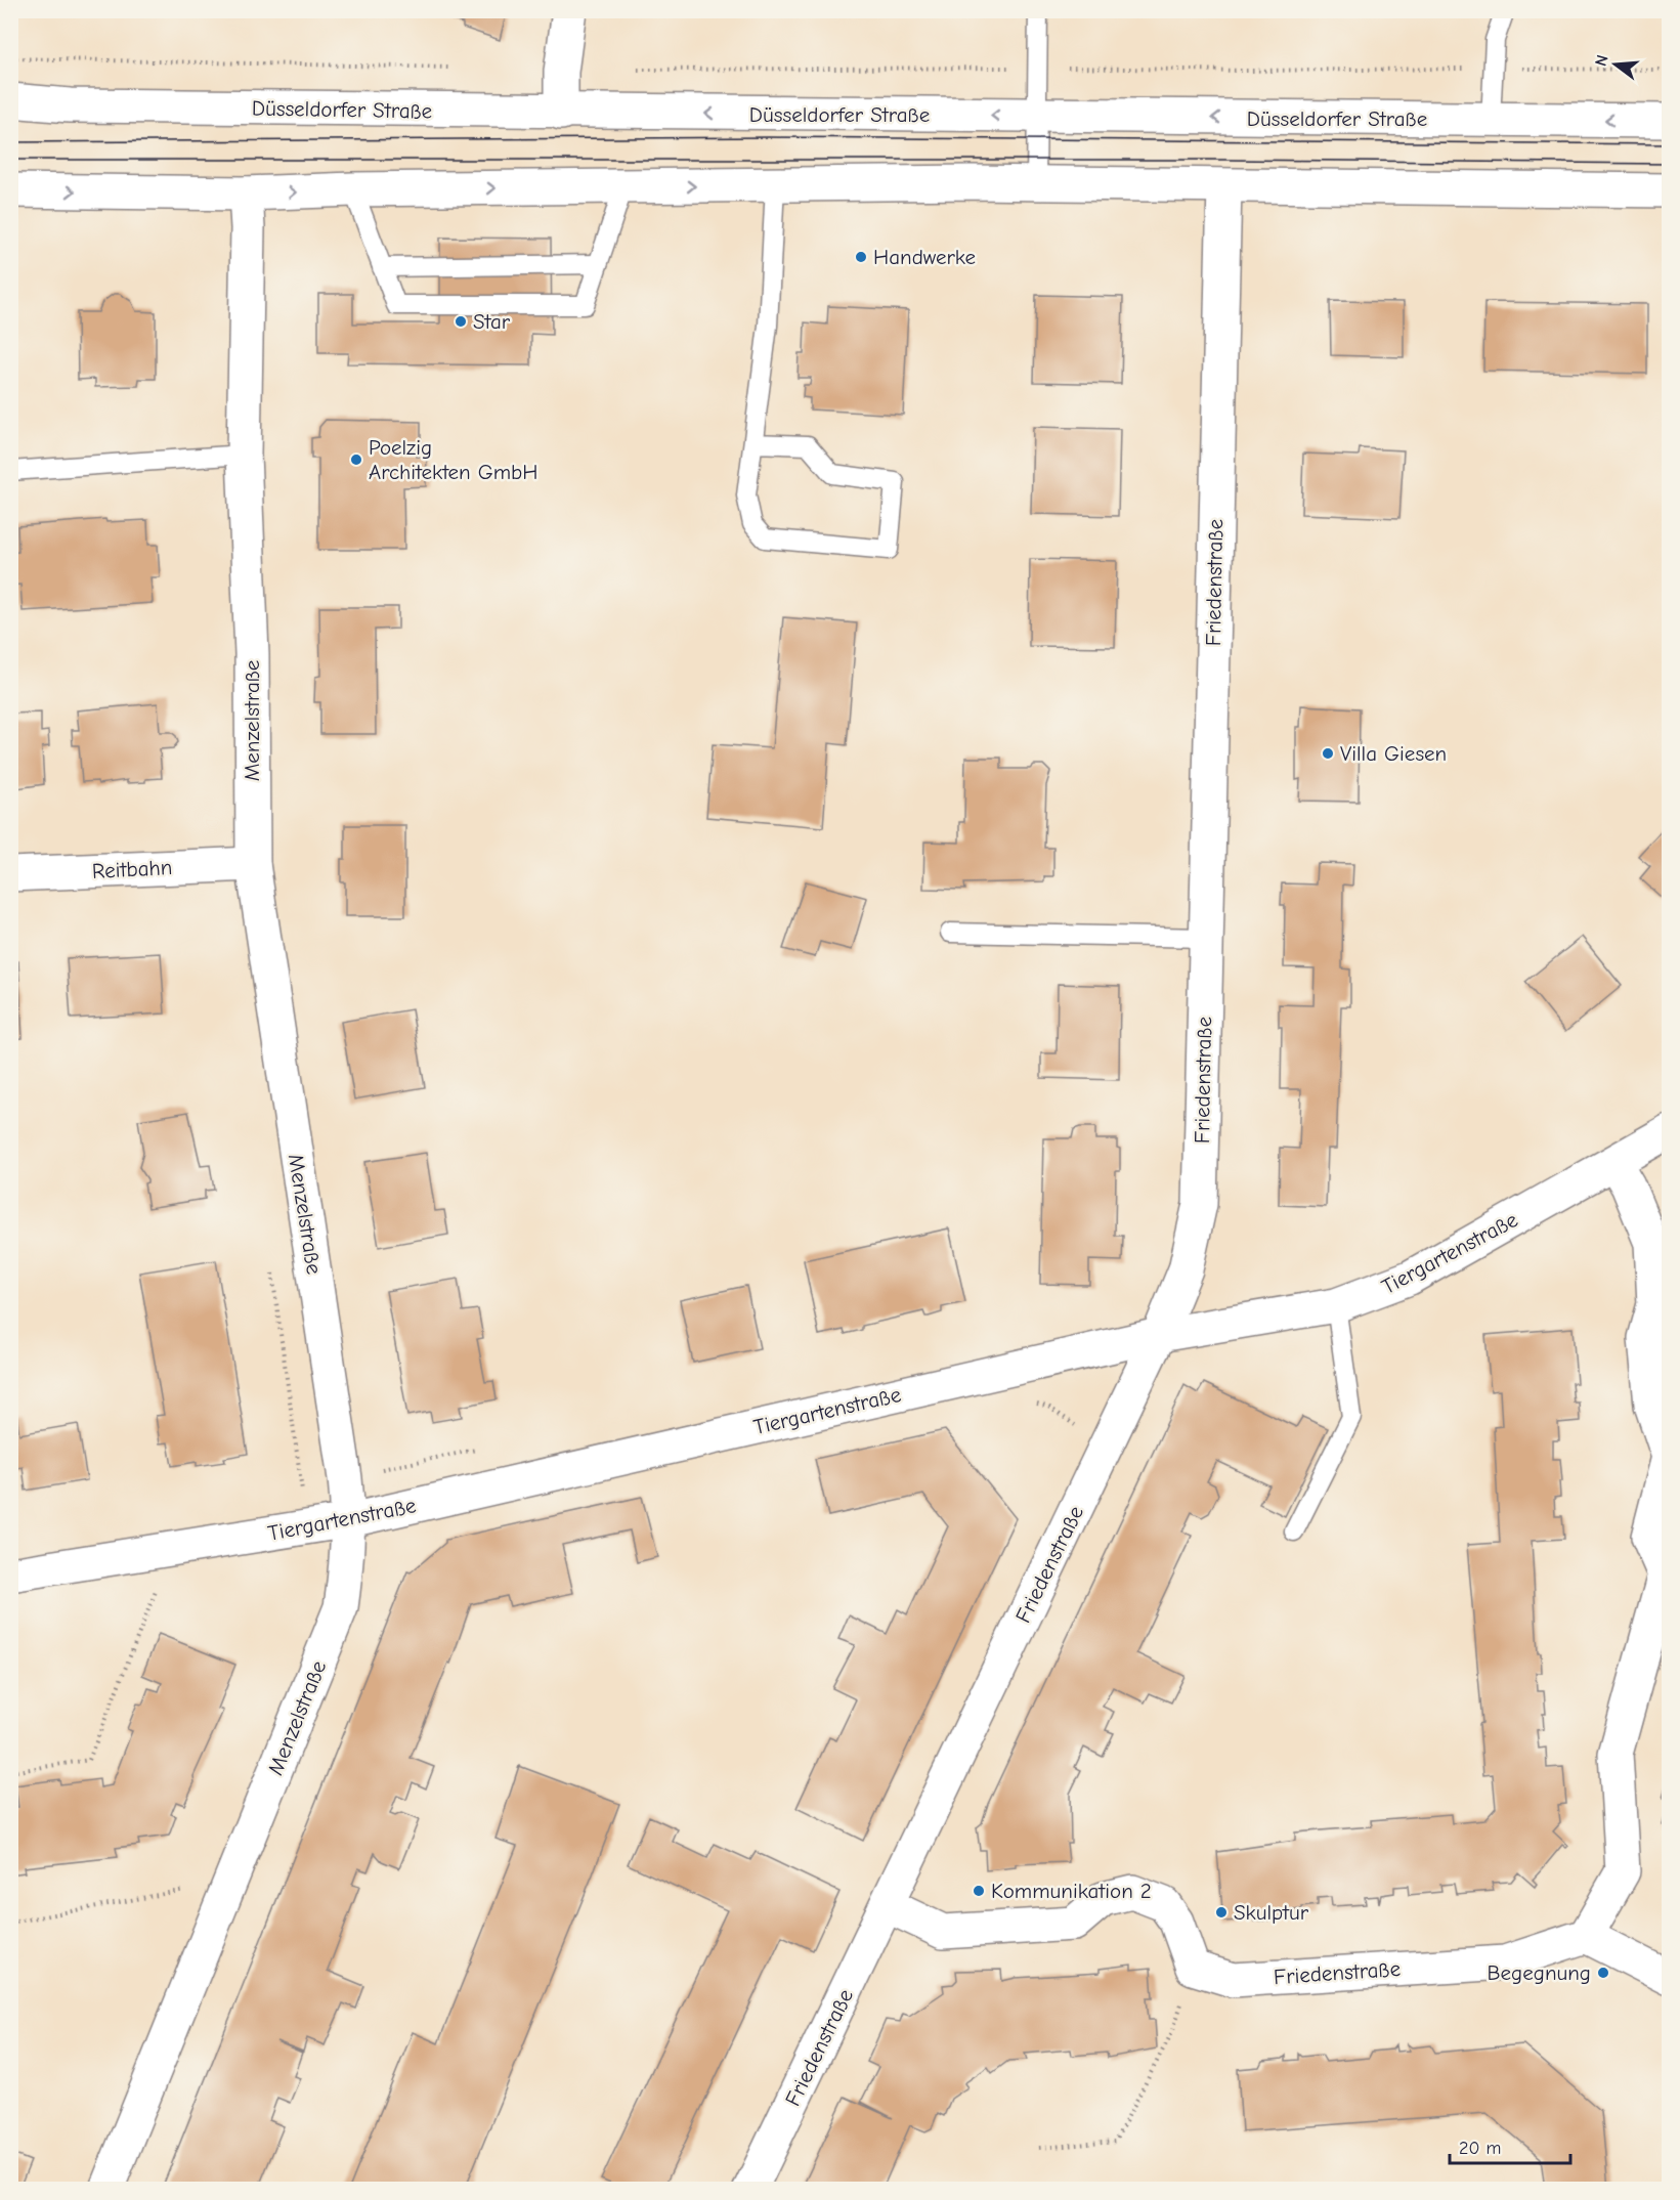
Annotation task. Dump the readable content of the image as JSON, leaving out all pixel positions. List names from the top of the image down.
{
  "streets": {
    "street": [
      "Düsseldorfer Straße",
      "Friedenstraße",
      "Menzelstraße",
      "Reitbahn",
      "Tiergartenstraße"
    ]
  },
  "crossings": [
    ["Friedenstraße", "Tiergartenstraße"],
    ["Menzelstraße", "Reitbahn"],
    ["Menzelstraße", "Tiergartenstraße"]
  ],
  "places": [
    "Handwerke",
    "Star",
    "Poelzig Architekten GmbH",
    "Villa Giesen",
    "Kommunikation 2",
    "Skulptur",
    "Begegnung"
  ],
  "scale_bar": "20 m",
  "north": "left"
}
